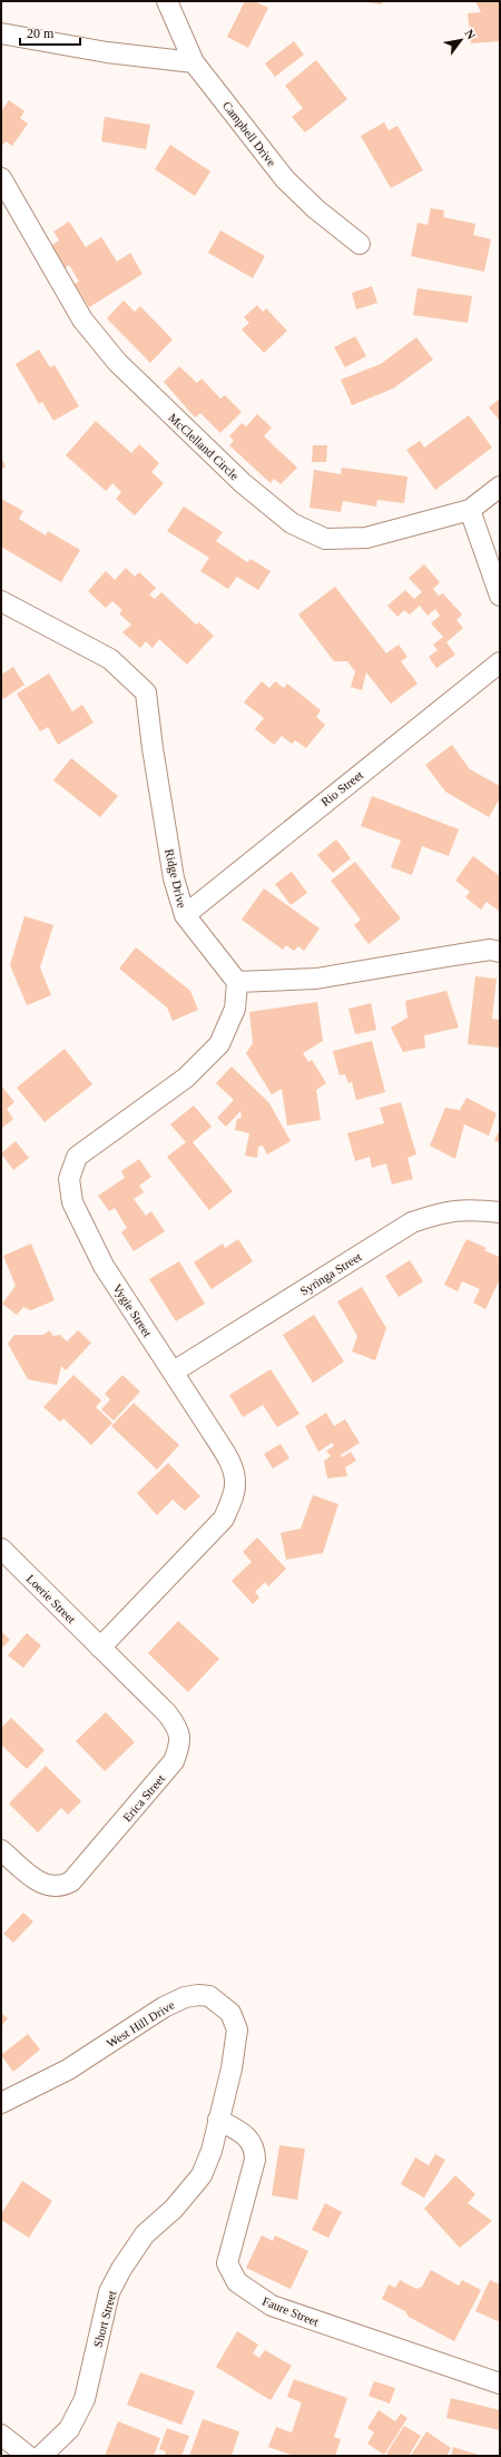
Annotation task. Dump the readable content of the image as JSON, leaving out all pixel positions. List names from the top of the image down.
{
  "streets": {
    "street": [
      "Campbell Drive",
      "McClelland Circle",
      "Rio Street",
      "Ridge Drive",
      "Syringa Street",
      "Vygie Street",
      "Loerie Street",
      "Erica Street",
      "West Hill Drive",
      "Faure Street",
      "Short Street"
    ]
  },
  "crossings": [
    ["Rio Street", "Ridge Drive"],
    ["Ridge Drive", "Vygie Street"],
    ["Syringa Street", "Vygie Street"],
    ["Vygie Street", "Loerie Street"],
    ["Vygie Street", "Erica Street"],
    ["Loerie Street", "Erica Street"],
    ["West Hill Drive", "Faure Street"],
    ["West Hill Drive", "Short Street"],
    ["Faure Street", "Short Street"]
  ],
  "scale_bar": "20 m",
  "north": "top right"
}
